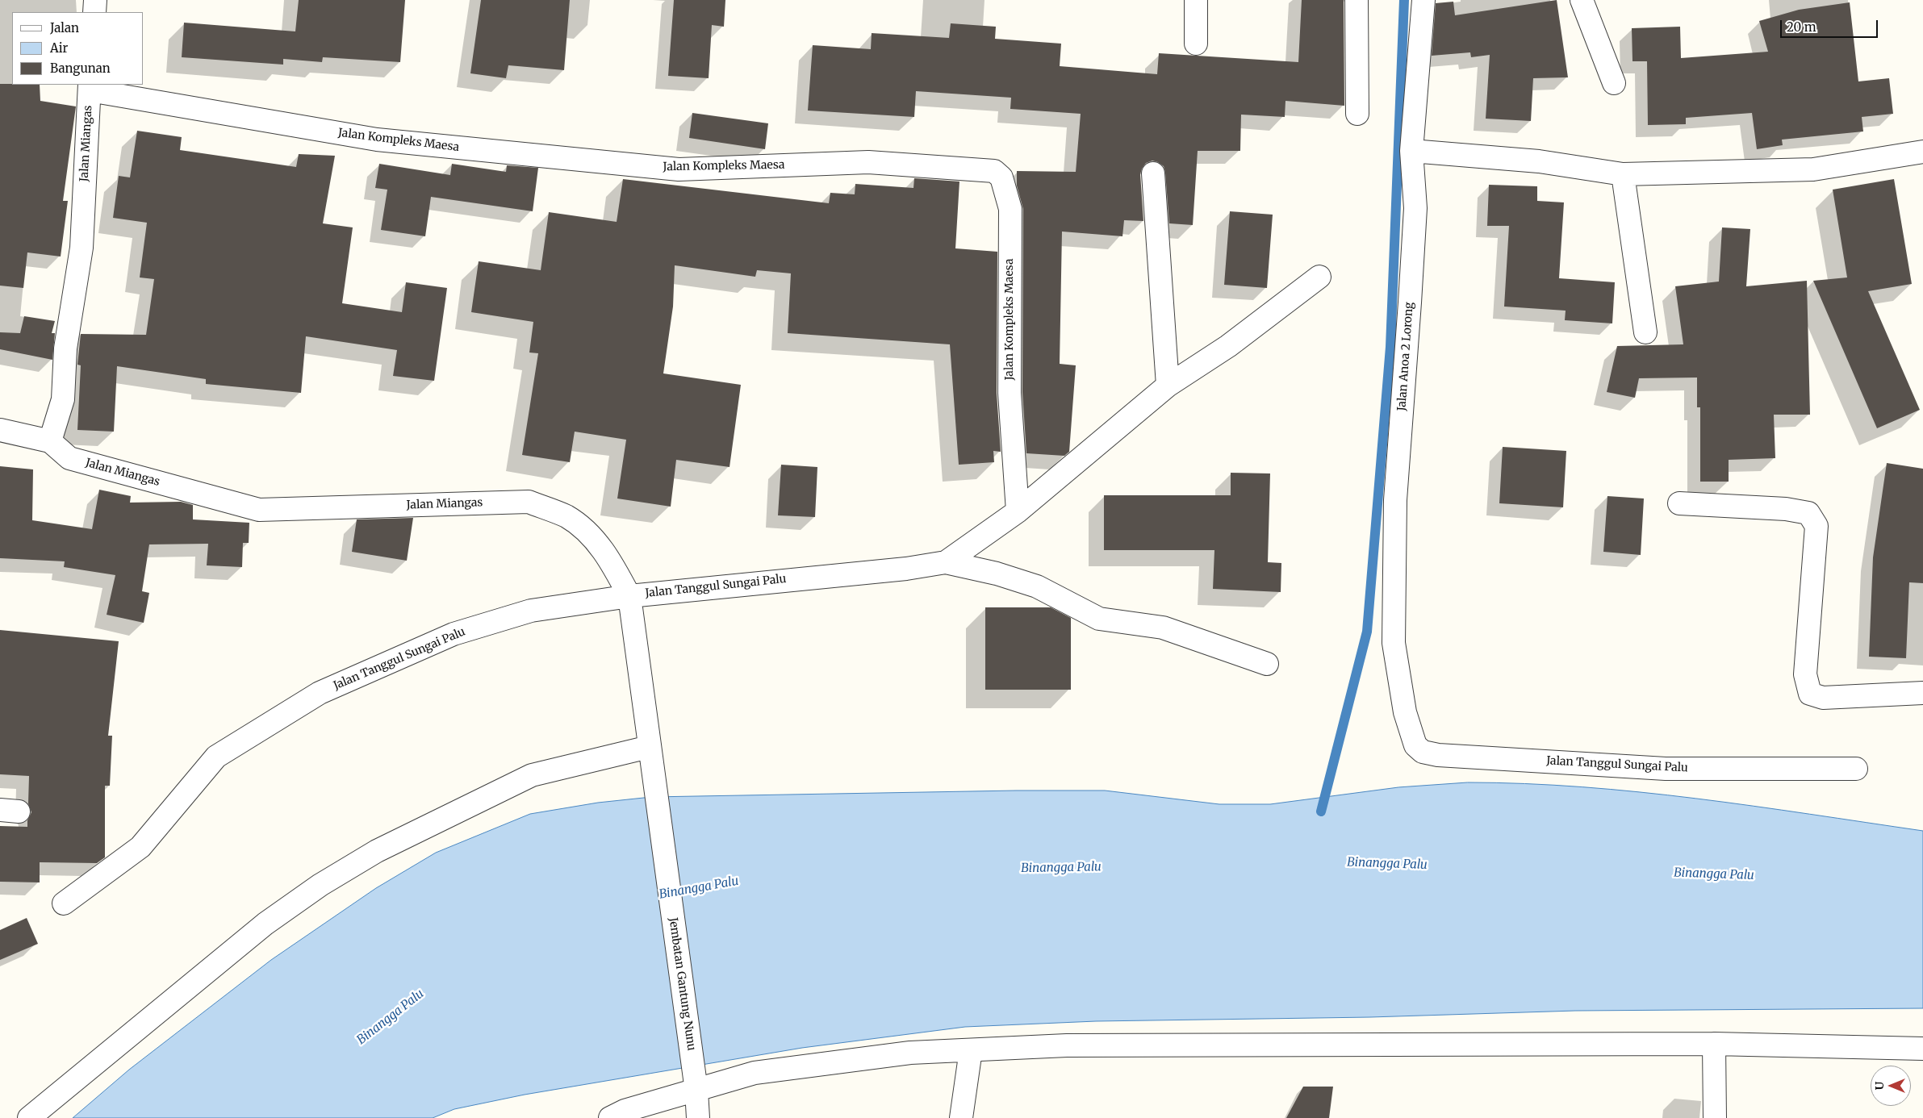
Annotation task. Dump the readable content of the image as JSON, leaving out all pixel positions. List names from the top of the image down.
{
  "streets": {
    "street": [
      "Jalan Kompleks Maesa",
      "Jalan Miangas",
      "Jalan Anoa 2 Lorong",
      "Jalan Tanggul Sungai Palu",
      "Jembatan Gantung Nunu"
    ]
  },
  "crossings": [
    ["Jalan Kompleks Maesa", "Jalan Miangas"],
    ["Jalan Miangas", "Jalan Tanggul Sungai Palu"],
    ["Jalan Miangas", "Jembatan Gantung Nunu"],
    ["Jalan Anoa 2 Lorong", "Jalan Tanggul Sungai Palu"]
  ],
  "water": ["Binangga Palu"],
  "legend": ["Jalan", "Air", "Bangunan"],
  "scale_bar": "20 m",
  "north": "left"
}
